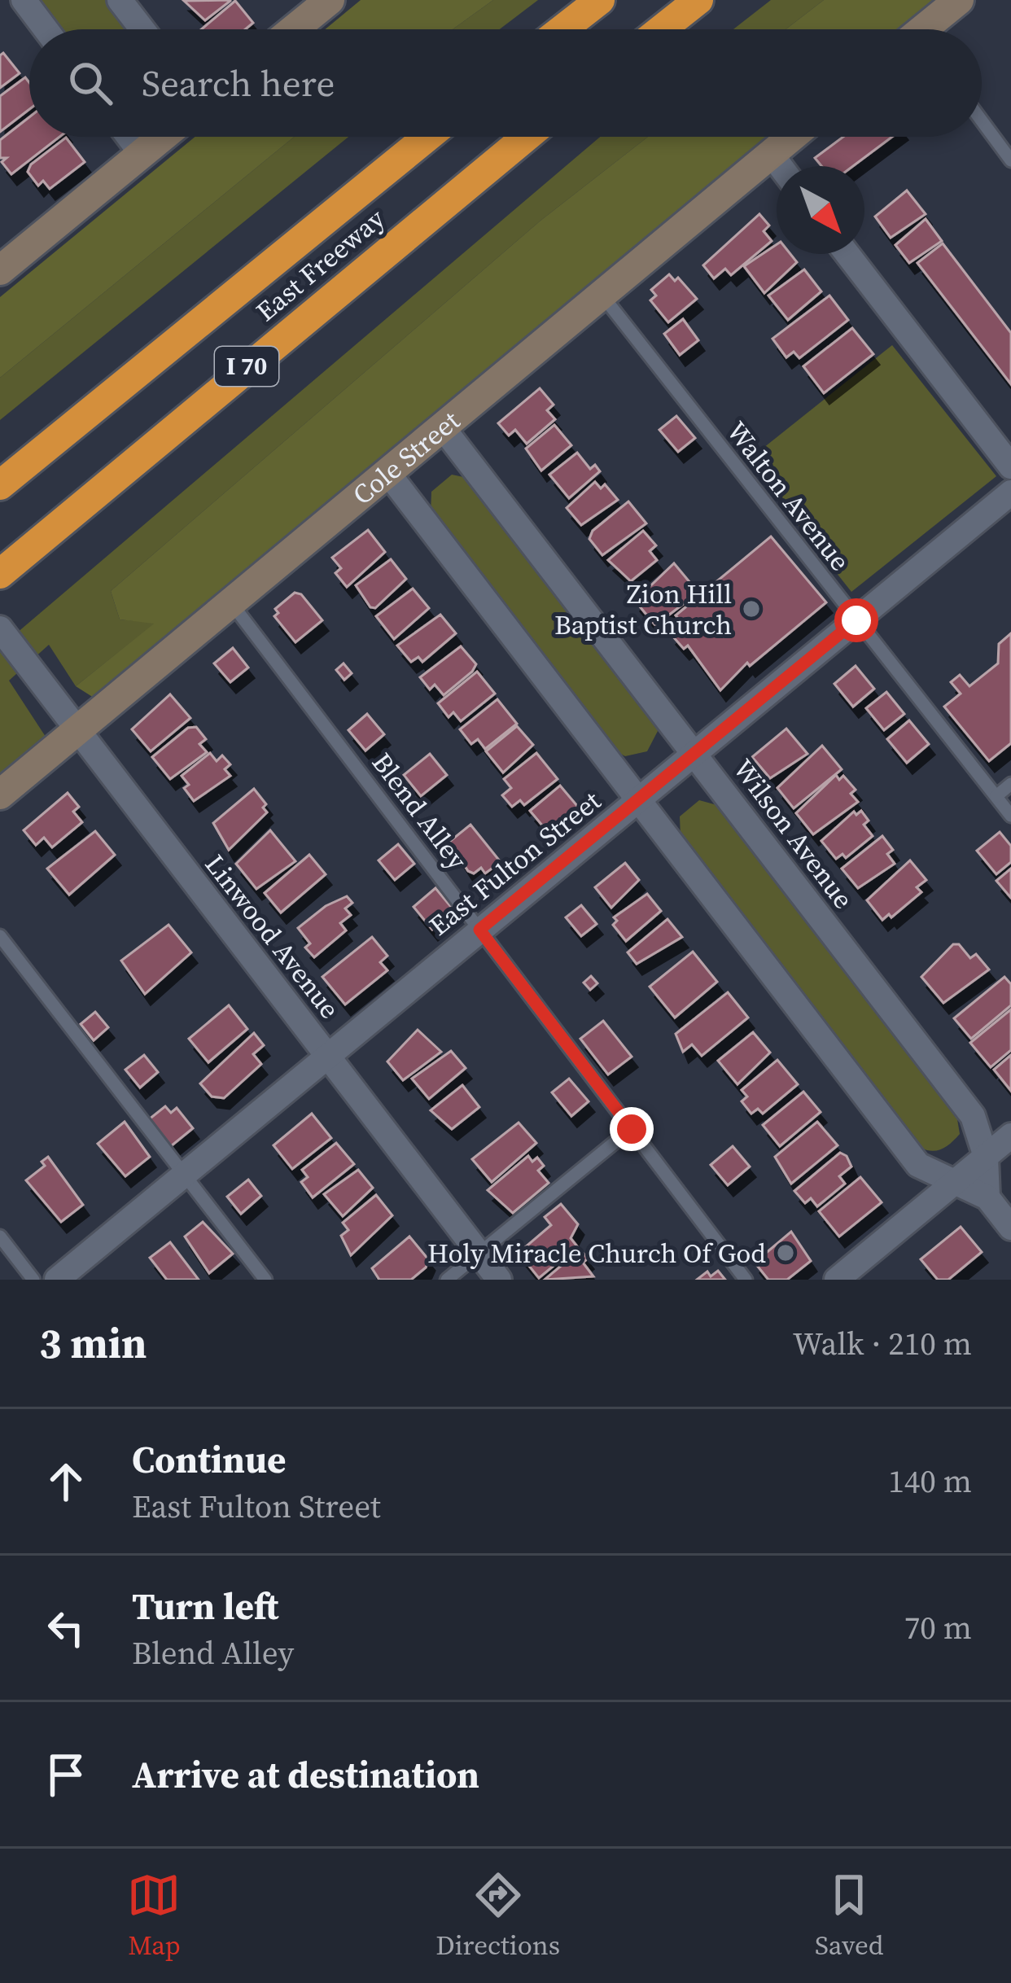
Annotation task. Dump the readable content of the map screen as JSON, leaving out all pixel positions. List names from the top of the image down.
{
  "streets": {
    "highway": ["East Freeway", "I 70"],
    "street": [
      "Cole Street",
      "Wilson Avenue",
      "East Fulton Street",
      "Linwood Avenue"
    ],
    "lane": ["Walton Avenue", "Blend Alley"]
  },
  "crossings": [
    ["Cole Street", "Walton Avenue"],
    ["Cole Street", "Blend Alley"],
    ["Cole Street", "Wilson Avenue"],
    ["Cole Street", "Linwood Avenue"],
    ["Walton Avenue", "East Fulton Street"],
    ["Blend Alley", "East Fulton Street"],
    ["Wilson Avenue", "East Fulton Street"],
    ["East Fulton Street", "Linwood Avenue"]
  ],
  "places": ["Zion Hill Baptist Church", "Holy Miracle Church Of God"],
  "north": "bottom right",
  "page": {
    "search": "Search here",
    "heading": ["3 min", "Walk · 210 m"],
    "list": [
      ["Continue", "East Fulton Street", "140 m"],
      ["Turn left", "Blend Alley", "70 m"],
      "Arrive at destination"
    ],
    "nav": ["Map", "Directions", "Saved"]
  }
}
